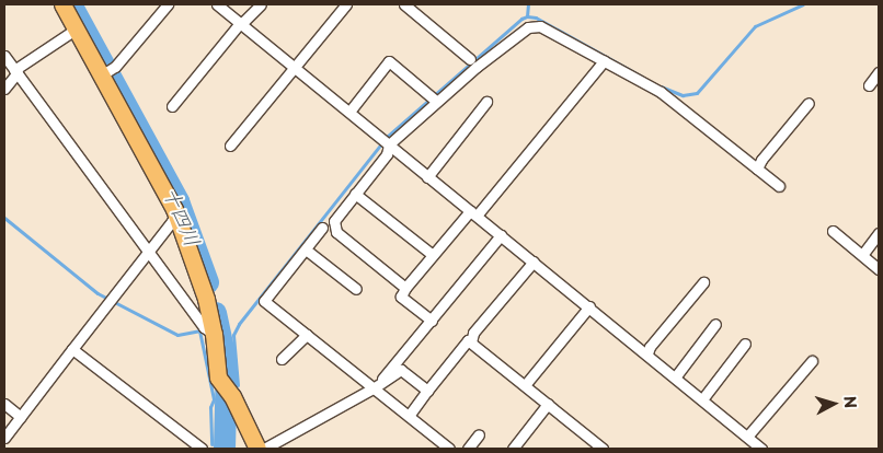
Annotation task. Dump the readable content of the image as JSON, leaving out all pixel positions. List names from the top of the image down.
{
  "water": ["十四川"],
  "north": "right"
}
